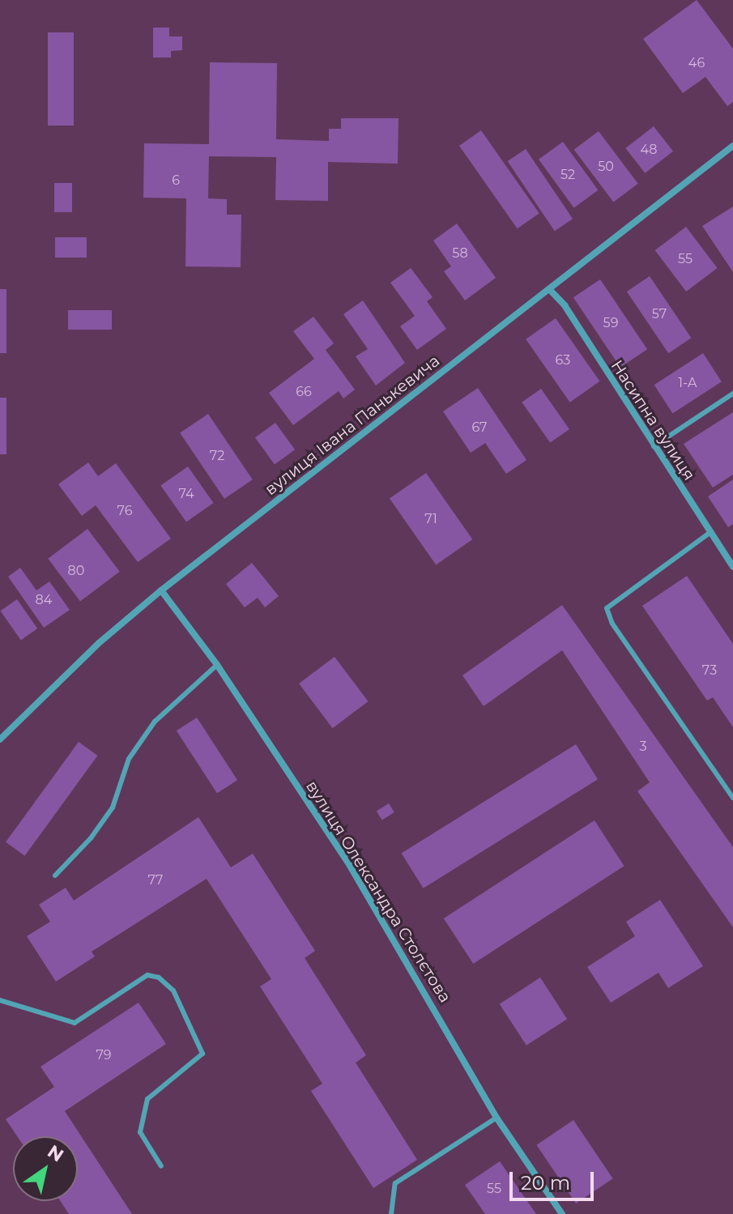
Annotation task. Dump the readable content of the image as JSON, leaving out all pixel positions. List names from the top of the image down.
{
  "streets": {
    "street": ["Насипна вулиця", "вулиця Івана Панькевича", "вулиця Олександра Столєтова"]
  },
  "crossings": [
    ["Насипна вулиця", "вулиця Івана Панькевича"],
    ["вулиця Івана Панькевича", "вулиця Олександра Столєтова"]
  ],
  "house_numbers": [
    "46",
    "48",
    "50",
    "52",
    "6",
    "58",
    "55",
    "57",
    "59",
    "63",
    "1-А",
    "66",
    "67",
    "72",
    "74",
    "76",
    "71",
    "80",
    "84",
    "73",
    "3",
    "77",
    "79",
    "55"
  ],
  "scale_bar": "20 m",
  "north": "top right"
}
